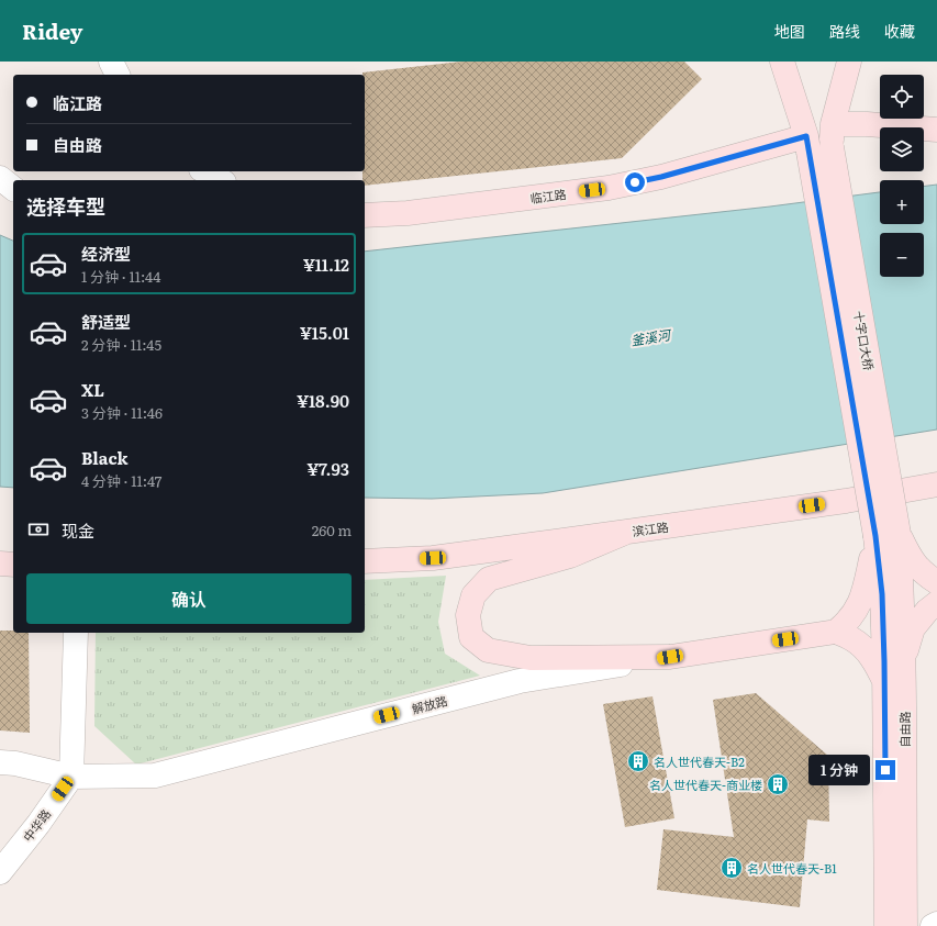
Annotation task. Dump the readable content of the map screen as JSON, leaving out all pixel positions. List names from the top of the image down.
{
  "streets": {
    "main road": [
      "临江路",
      "十字口大桥",
      "滨江路",
      "解放路",
      "自由路"
    ],
    "street": ["中华路"]
  },
  "crossings": [
    ["临江路", "十字口大桥"],
    ["十字口大桥", "自由路"],
    ["解放路", "中华路"]
  ],
  "water": ["釜溪河"],
  "places": {
    "building": ["名人世代春天-B2", "名人世代春天-商业楼", "名人世代春天-B1"]
  },
  "page": {
    "header": "Ridey",
    "nav": ["地图", "路线", "收藏"],
    "map_buttons": ["+", "−"],
    "banner": ["临江路", "自由路"],
    "heading": "选择车型",
    "list": [
      {
        "name": "经济型",
        "note": "1 分钟 · 11:44",
        "value": "¥11.12"
      },
      {
        "name": "舒适型",
        "note": "2 分钟 · 11:45",
        "value": "¥15.01"
      },
      {
        "name": "XL",
        "note": "3 分钟 · 11:46",
        "value": "¥18.90"
      },
      {
        "name": "Black",
        "note": "4 分钟 · 11:47",
        "value": "¥7.93"
      }
    ],
    "pay": ["现金", "260 m"],
    "buttons": "确认",
    "bubble": "1 分钟"
  }
}
